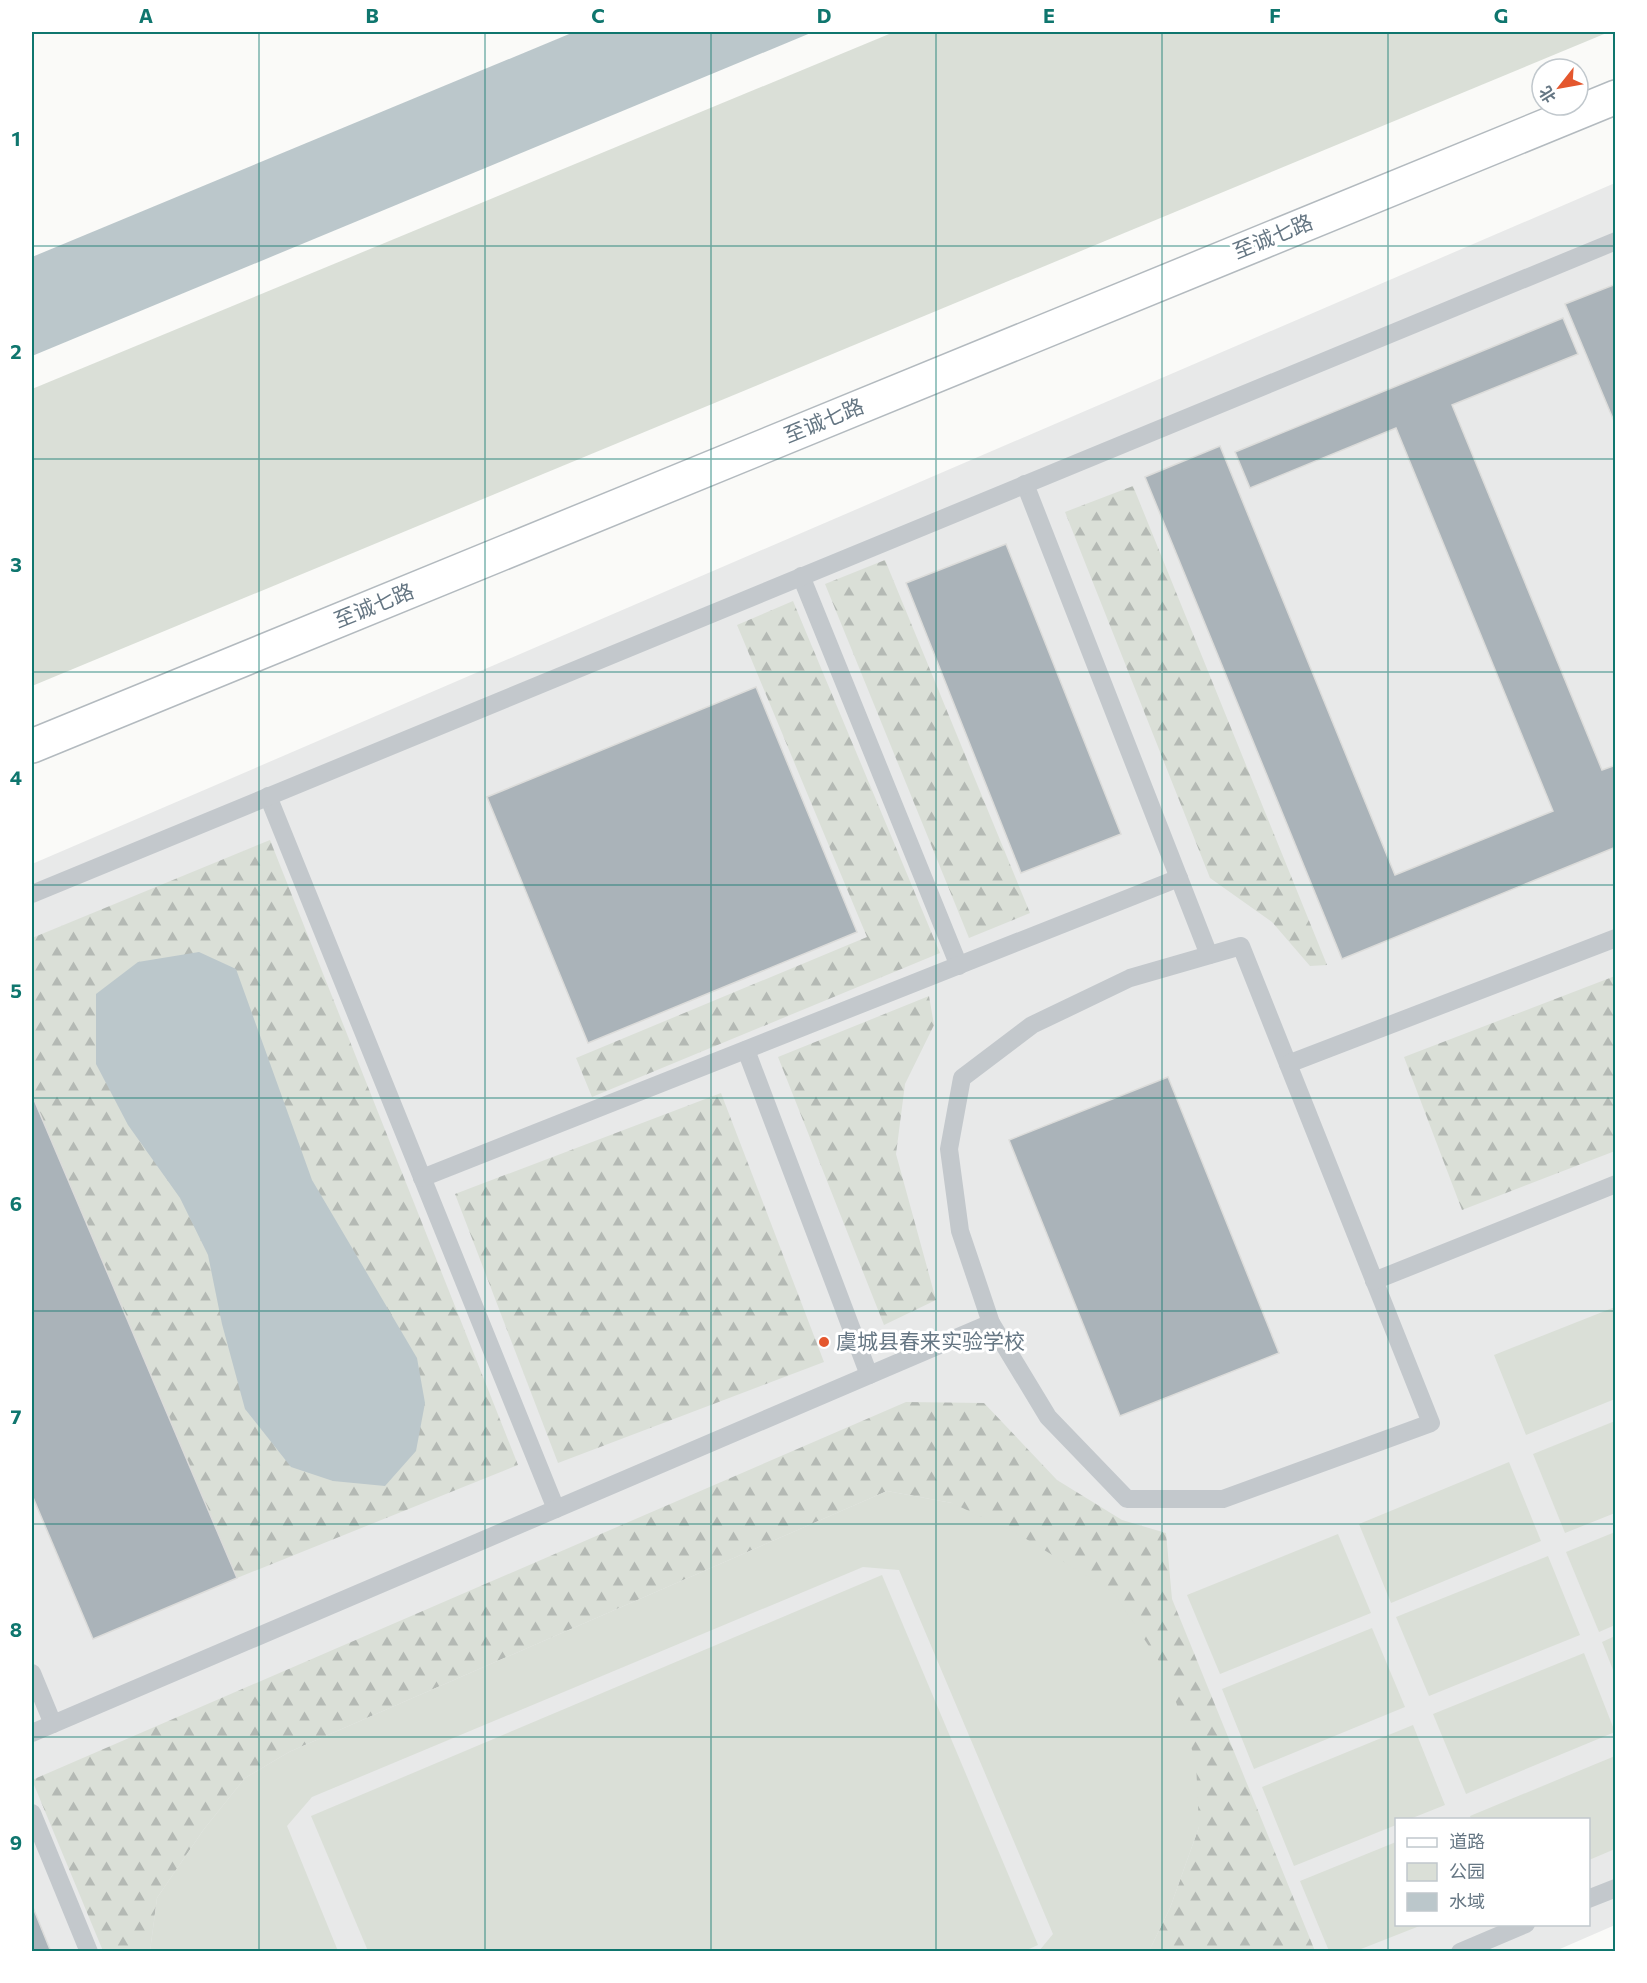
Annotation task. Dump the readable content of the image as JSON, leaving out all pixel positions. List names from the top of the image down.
{
  "streets": {
    "main road": ["至诚七路"]
  },
  "places": ["虞城县春来实验学校"],
  "legend": ["道路", "公园", "水域"],
  "north": "bottom left",
  "grid": {
    "columns": [
      "A",
      "B",
      "C",
      "D",
      "E",
      "F",
      "G"
    ],
    "rows": [
      "1",
      "2",
      "3",
      "4",
      "5",
      "6",
      "7",
      "8",
      "9"
    ]
  }
}
